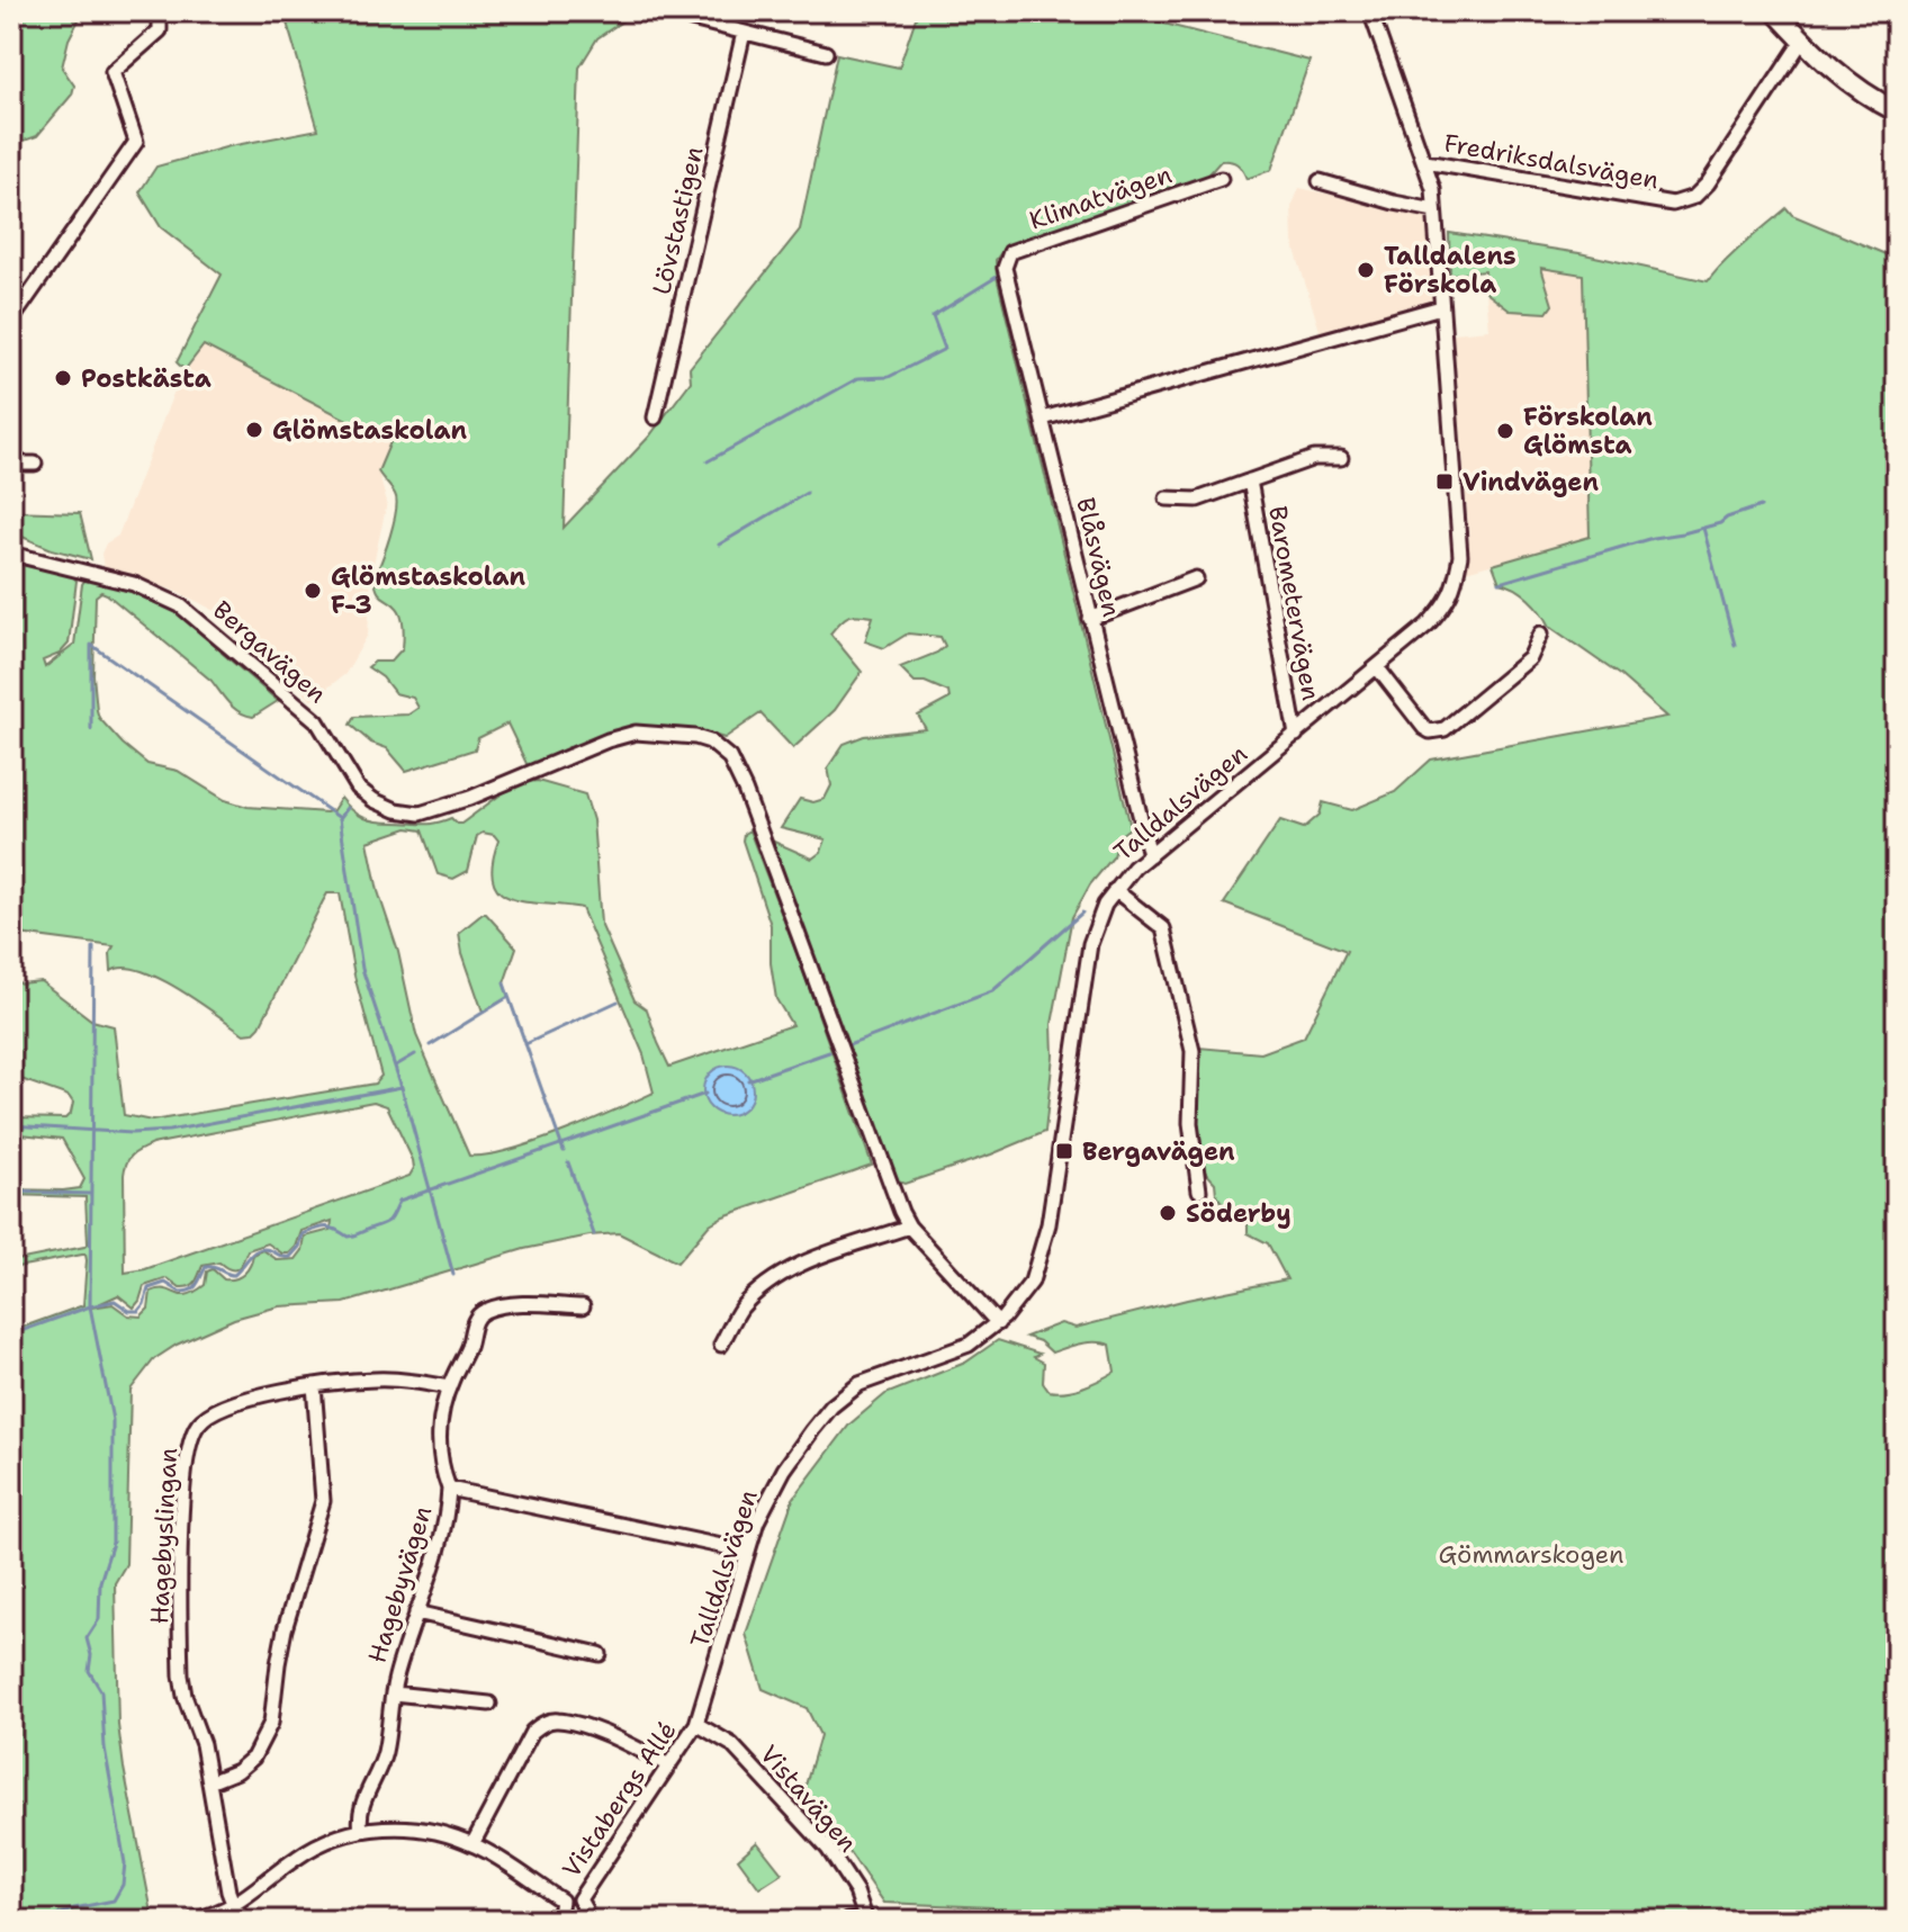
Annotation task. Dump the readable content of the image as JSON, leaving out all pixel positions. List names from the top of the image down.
{
  "streets": {
    "street": [
      "Fredriksdalsvägen",
      "Klimatvägen",
      "Lövstastigen",
      "Blåsvägen",
      "Barometervägen",
      "Bergavägen",
      "Talldalsvägen",
      "Hagebyslingan",
      "Hagebyvägen",
      "Vistavägen",
      "Vistabergs Allé"
    ]
  },
  "crossings": [
    ["Fredriksdalsvägen", "Talldalsvägen"],
    ["Klimatvägen", "Blåsvägen"],
    ["Blåsvägen", "Talldalsvägen"],
    ["Barometervägen", "Talldalsvägen"],
    ["Bergavägen", "Talldalsvägen"],
    ["Talldalsvägen", "Hagebyvägen"],
    ["Talldalsvägen", "Vistavägen"],
    ["Talldalsvägen", "Vistabergs Allé"],
    ["Vistavägen", "Vistabergs Allé"]
  ],
  "parks": ["Gömmarskogen"],
  "places": {
    "other": [
      "Talldalens Förskola",
      "Postkästa",
      "Glömstaskolan",
      "Förskolan Glömsta",
      "Glömstaskolan F-3",
      "Söderby"
    ],
    "transit": ["Vindvägen", "Bergavägen"]
  }
}
